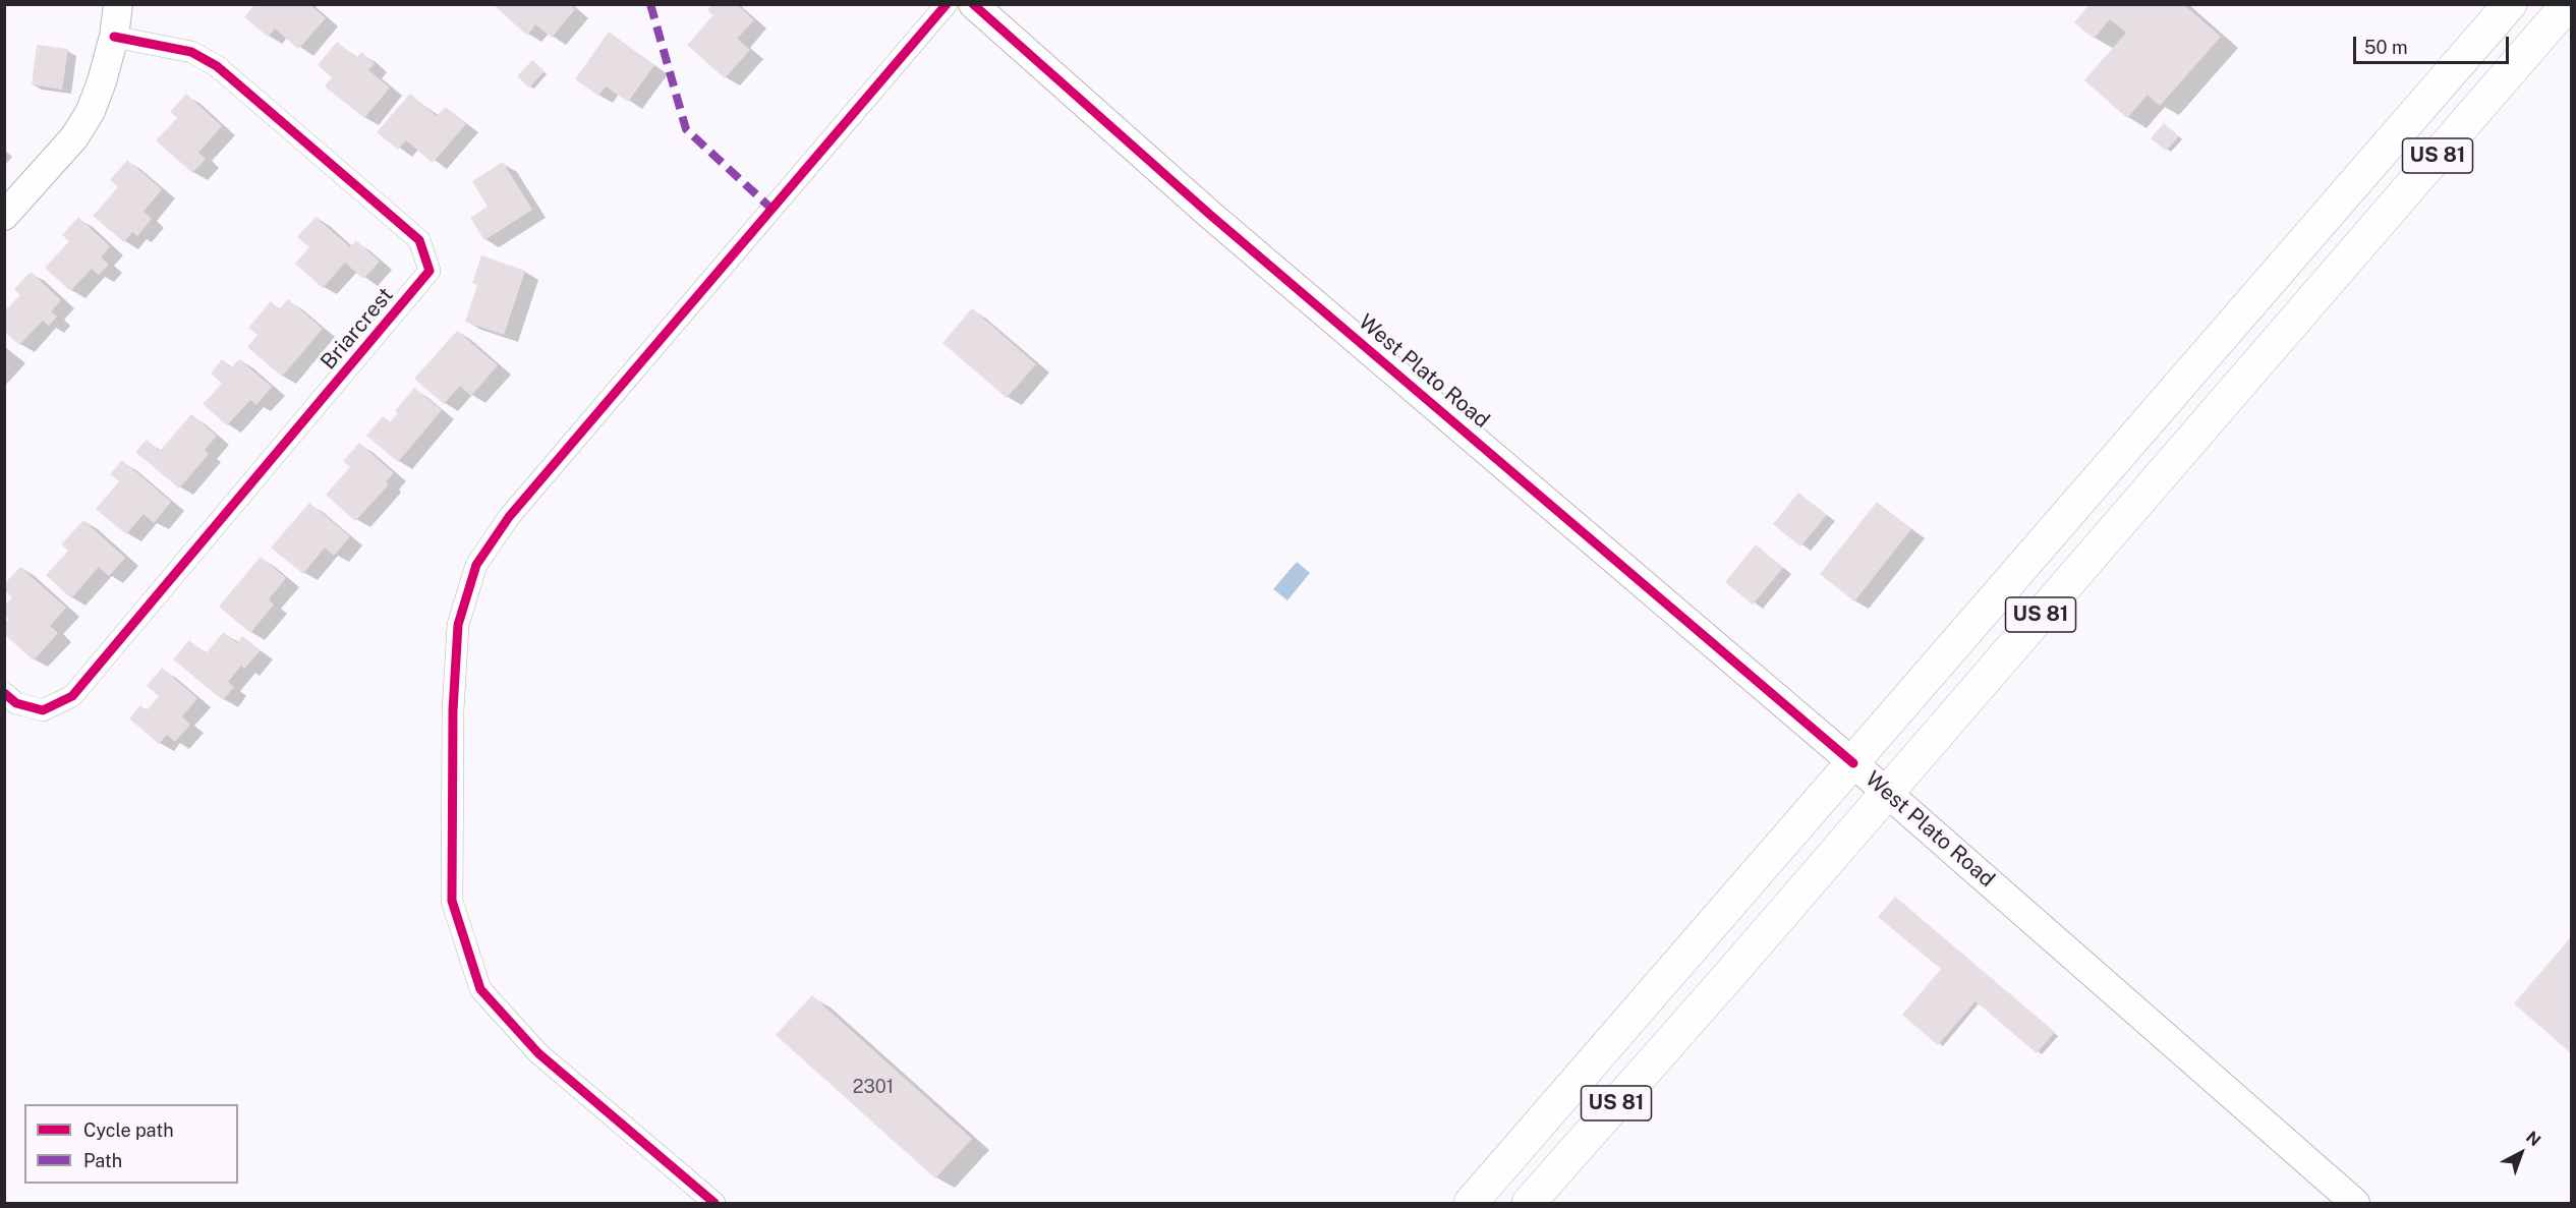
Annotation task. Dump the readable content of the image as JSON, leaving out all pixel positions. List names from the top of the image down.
{
  "streets": {
    "main road": ["US 81"],
    "street": ["Briarcrest", "West Plato Road"]
  },
  "crossings": [
    ["US 81", "West Plato Road"]
  ],
  "house_numbers": ["2301"],
  "legend": ["Cycle path", "Path"],
  "scale_bar": "50 m",
  "north": "top right"
}
